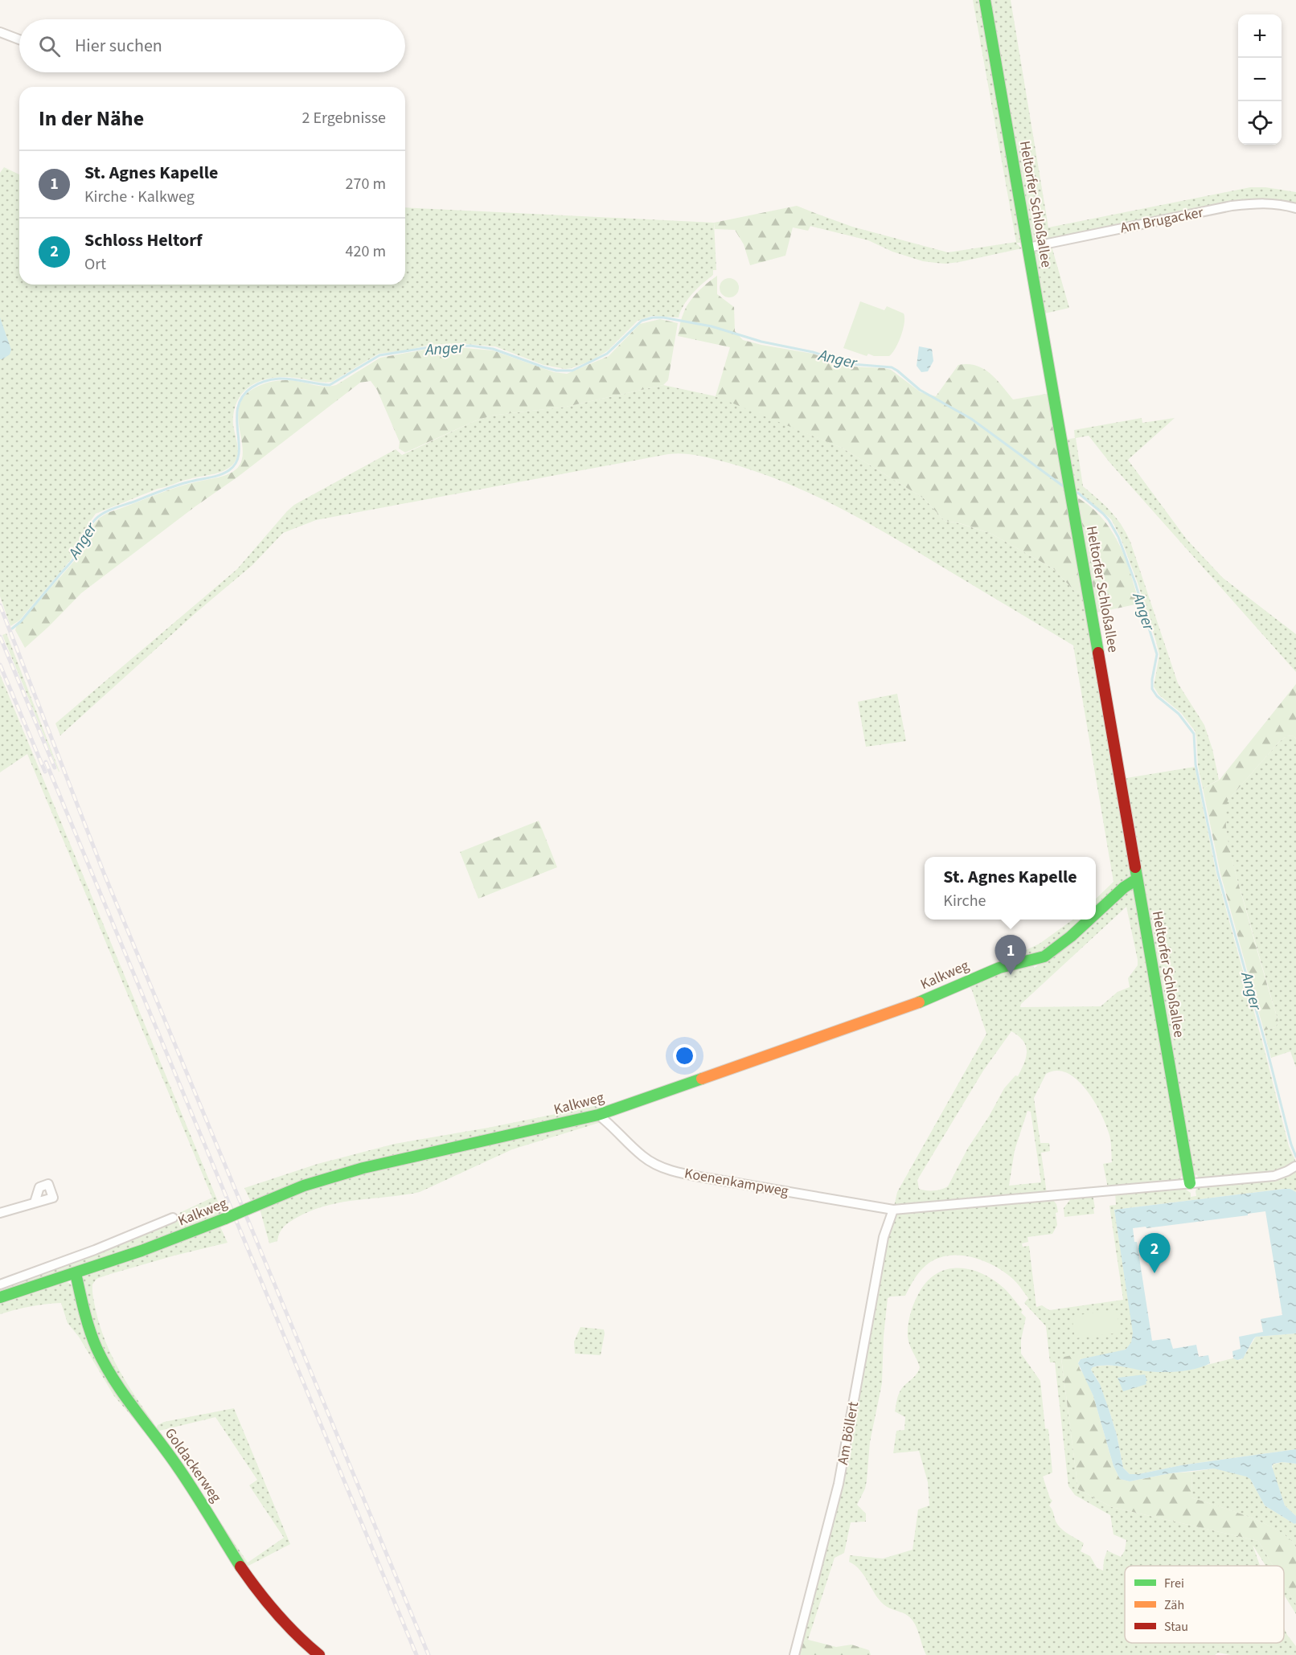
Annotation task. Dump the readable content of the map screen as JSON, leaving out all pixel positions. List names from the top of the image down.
{
  "streets": {
    "street": [
      "Heltorfer Schloßallee",
      "Am Brugacker",
      "Kalkweg",
      "Koenenkampweg",
      "Am Böllert",
      "Goldackerweg"
    ]
  },
  "crossings": [
    ["Heltorfer Schloßallee", "Am Brugacker"],
    ["Heltorfer Schloßallee", "Kalkweg"],
    ["Kalkweg", "Koenenkampweg"],
    ["Kalkweg", "Goldackerweg"],
    ["Koenenkampweg", "Am Böllert"]
  ],
  "water": ["Anger"],
  "legend": ["Frei", "Zäh", "Stau"],
  "page": {
    "map_buttons": ["+", "−"],
    "search": "Hier suchen",
    "heading": ["In der Nähe", "2 Ergebnisse"],
    "list": [
      {
        "mark": "1",
        "name": "St. Agnes Kapelle",
        "note": "Kirche · Kalkweg",
        "value": "270 m"
      },
      {
        "mark": "2",
        "name": "Schloss Heltorf",
        "note": "Ort",
        "value": "420 m"
      }
    ],
    "popup": ["St. Agnes Kapelle", "Kirche"],
    "pins": ["1", "2"]
  }
}
